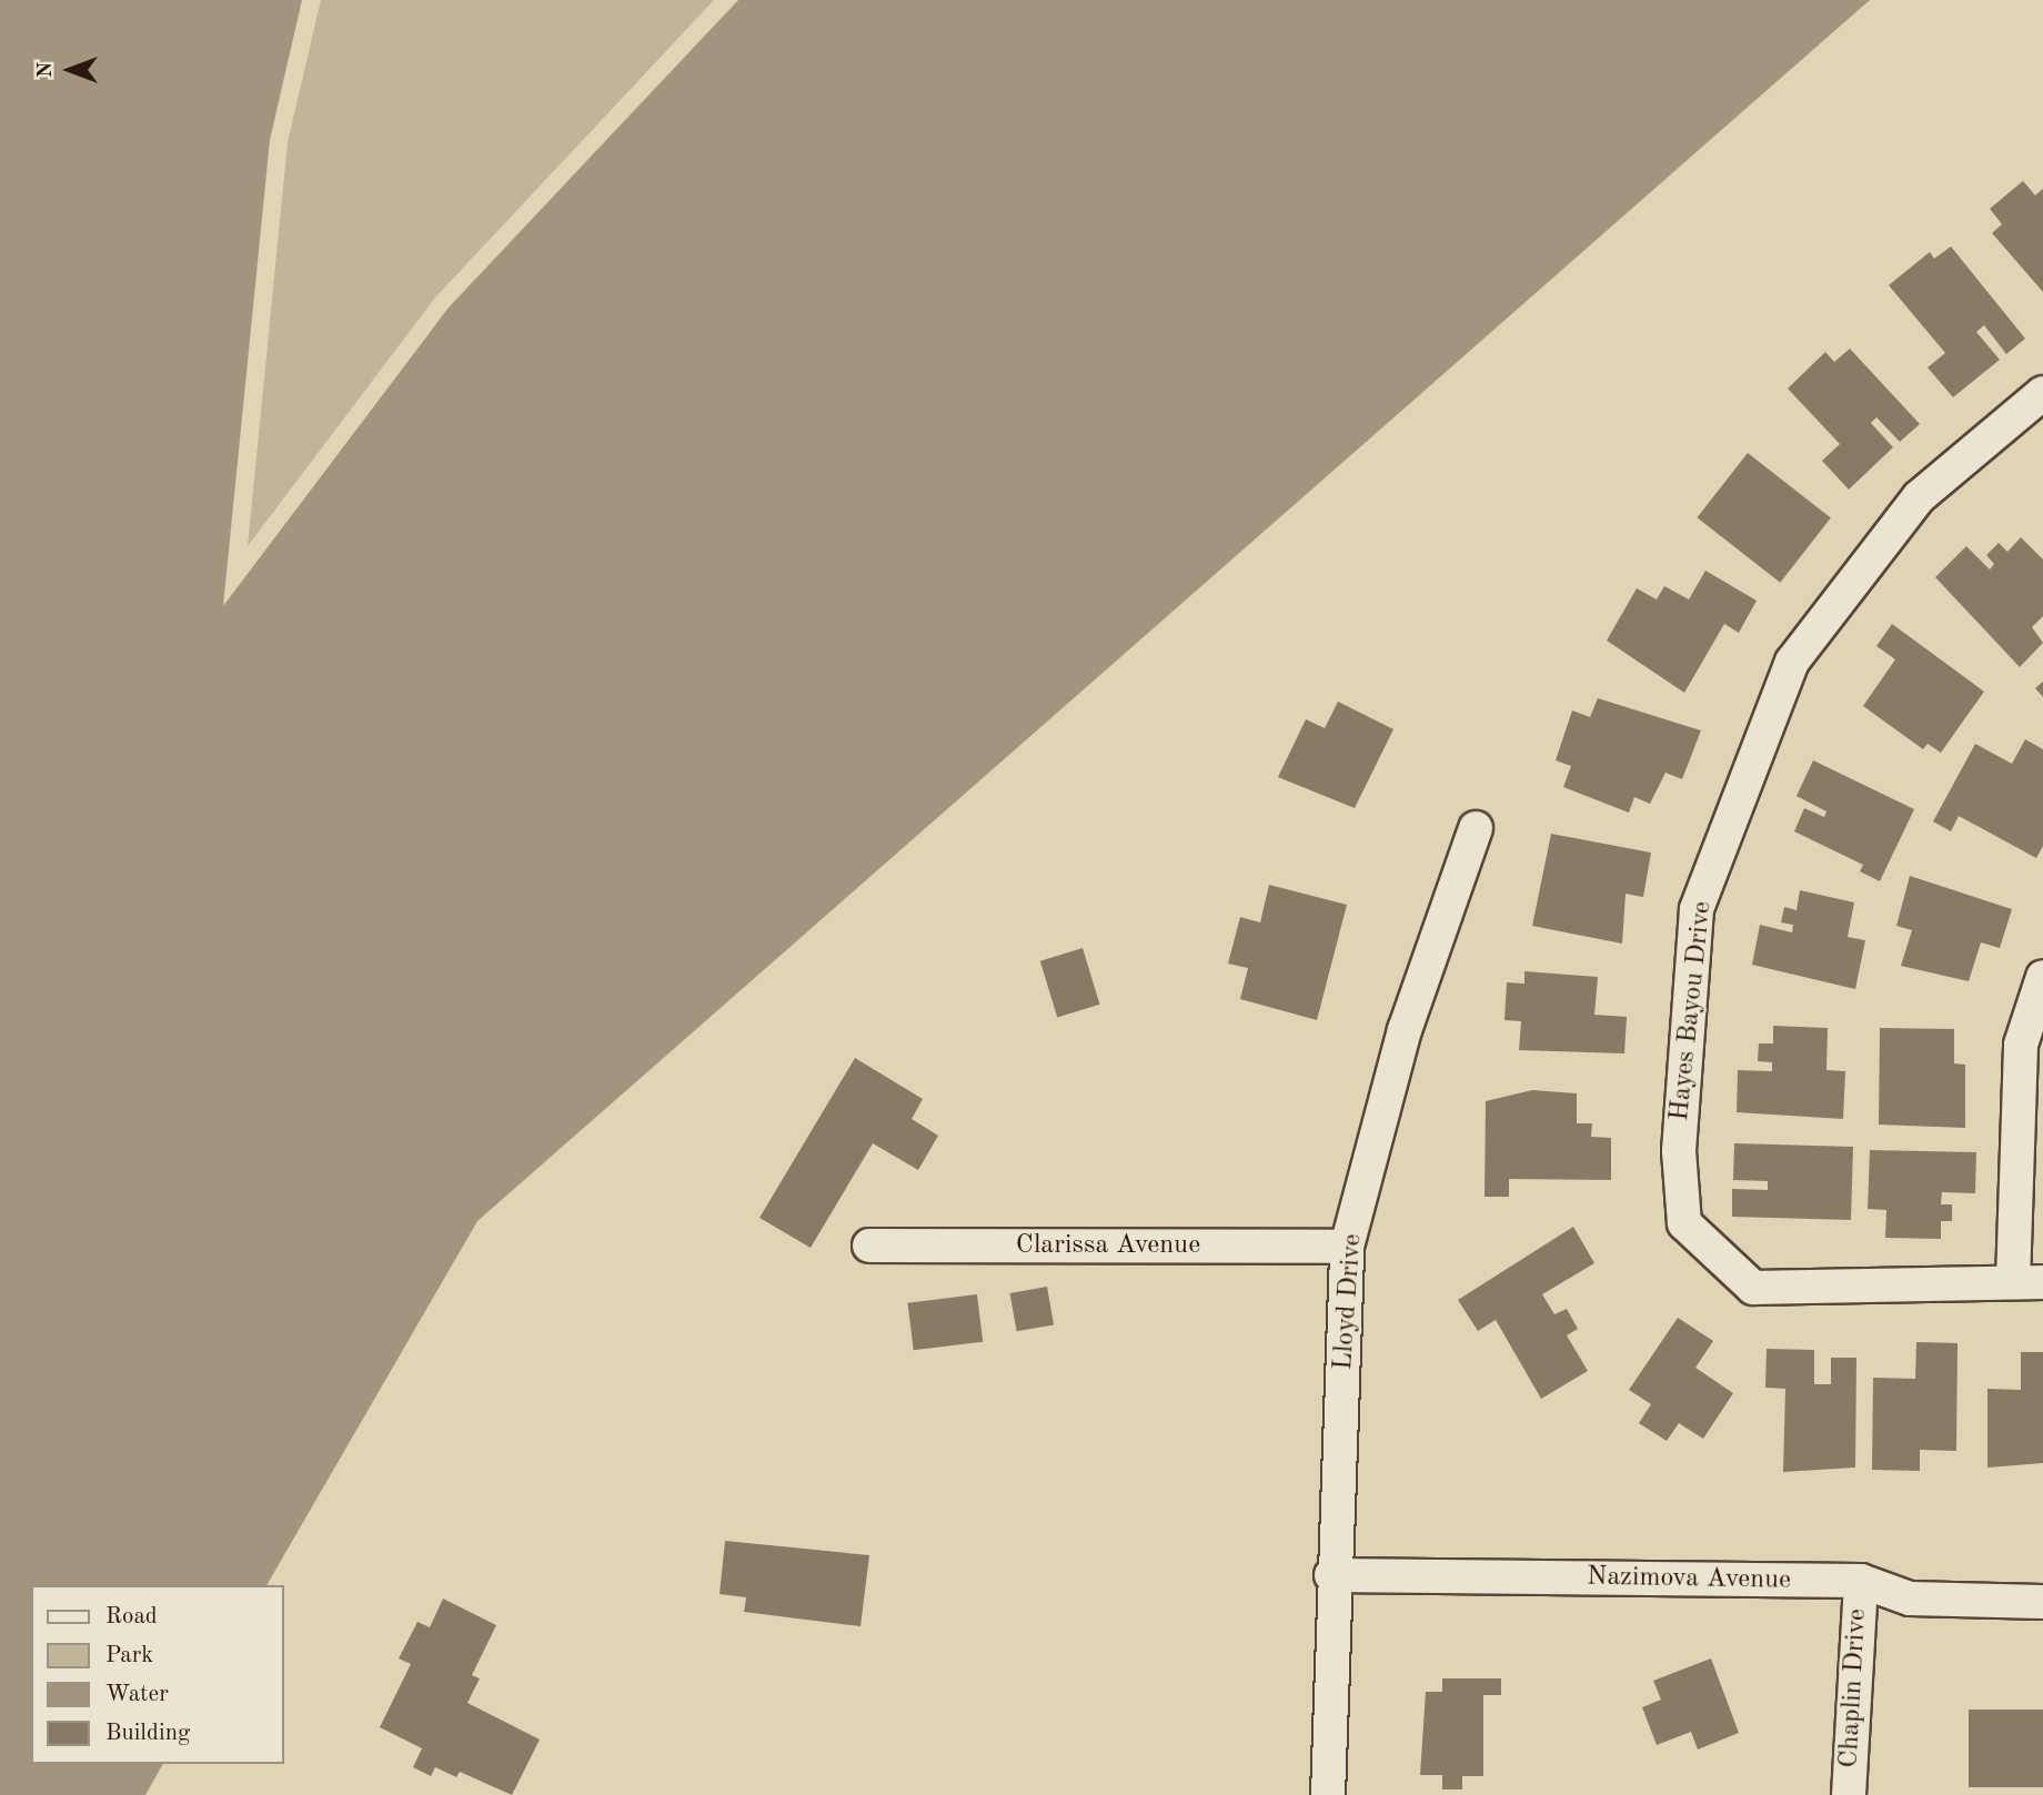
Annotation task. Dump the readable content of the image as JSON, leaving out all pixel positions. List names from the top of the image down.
{
  "streets": {
    "street": [
      "Hayes Bayou Drive",
      "Clarissa Avenue",
      "Lloyd Drive",
      "Nazimova Avenue",
      "Chaplin Drive"
    ]
  },
  "crossings": [
    ["Clarissa Avenue", "Lloyd Drive"],
    ["Lloyd Drive", "Nazimova Avenue"],
    ["Nazimova Avenue", "Chaplin Drive"]
  ],
  "legend": [
    "Road",
    "Park",
    "Water",
    "Building"
  ],
  "north": "left"
}
